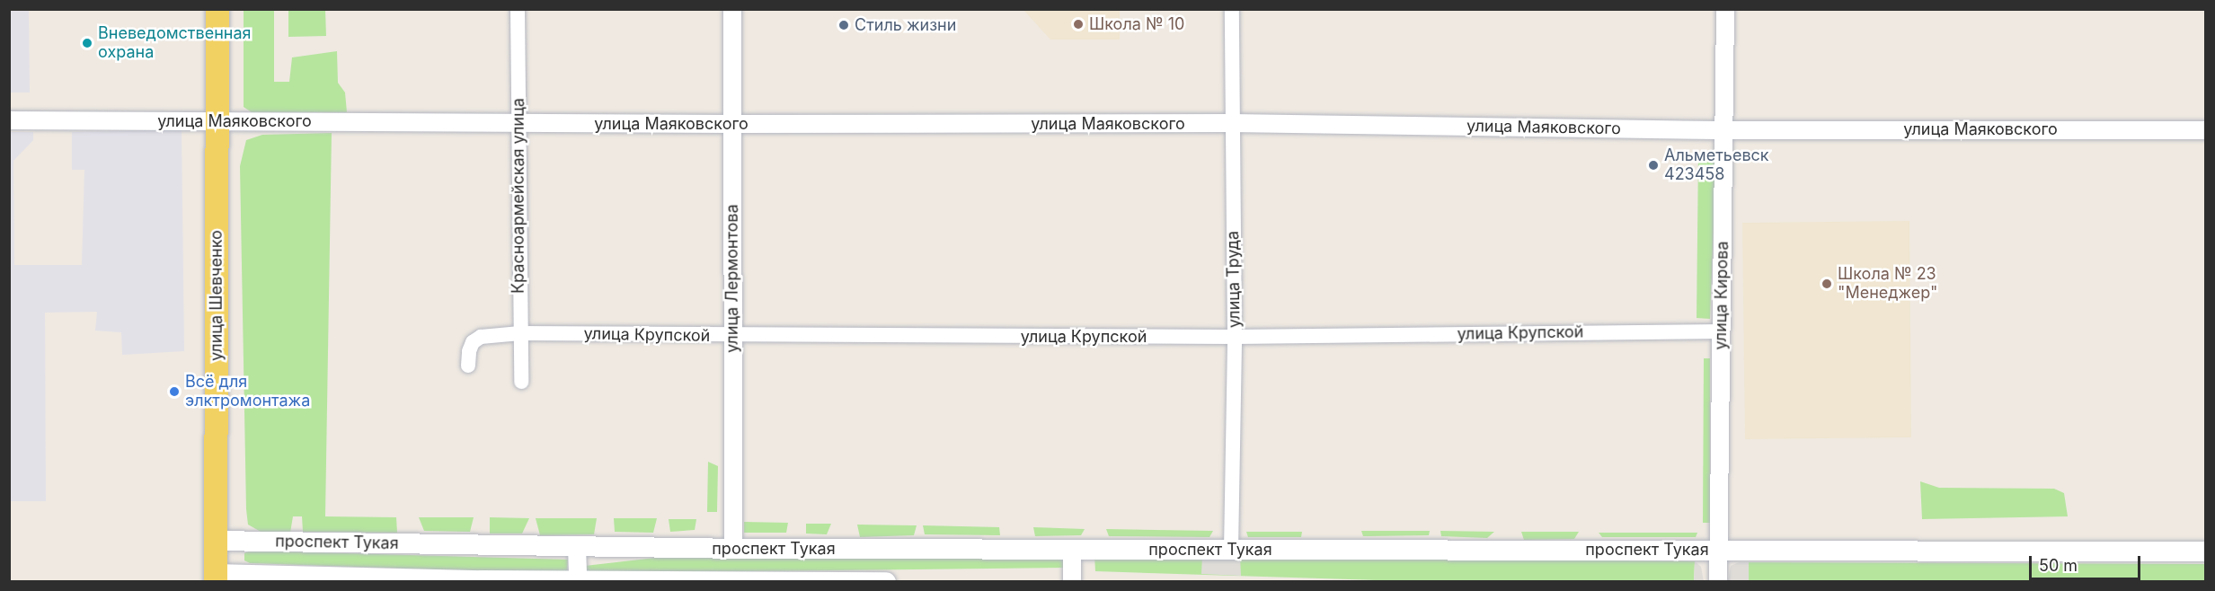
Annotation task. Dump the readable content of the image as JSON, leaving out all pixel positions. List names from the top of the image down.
{
  "streets": {
    "main road": ["улица Шевченко", "проспект Тукая"],
    "street": [
      "улица Маяковского",
      "Красноармейская улица",
      "улица Лермонтова",
      "улица Труда",
      "улица Кирова",
      "улица Крупской"
    ]
  },
  "crossings": [
    ["улица Маяковского", "Красноармейская улица"],
    ["улица Маяковского", "улица Лермонтова"],
    ["улица Маяковского", "улица Труда"],
    ["улица Маяковского", "улица Шевченко"],
    ["улица Маяковского", "улица Кирова"],
    ["Красноармейская улица", "улица Крупской"],
    ["улица Лермонтова", "улица Крупской"],
    ["улица Лермонтова", "проспект Тукая"],
    ["улица Труда", "улица Крупской"],
    ["улица Труда", "проспект Тукая"],
    ["улица Шевченко", "проспект Тукая"],
    ["улица Кирова", "улица Крупской"],
    ["улица Кирова", "проспект Тукая"]
  ],
  "places": [
    "Школа № 10",
    "Стиль жизни",
    "Вневедомственная охрана",
    "Альметьевск 423458",
    "Школа № 23 \"Менеджер\"",
    "Всё для элктромонтажа"
  ],
  "scale_bar": "50 m"
}
